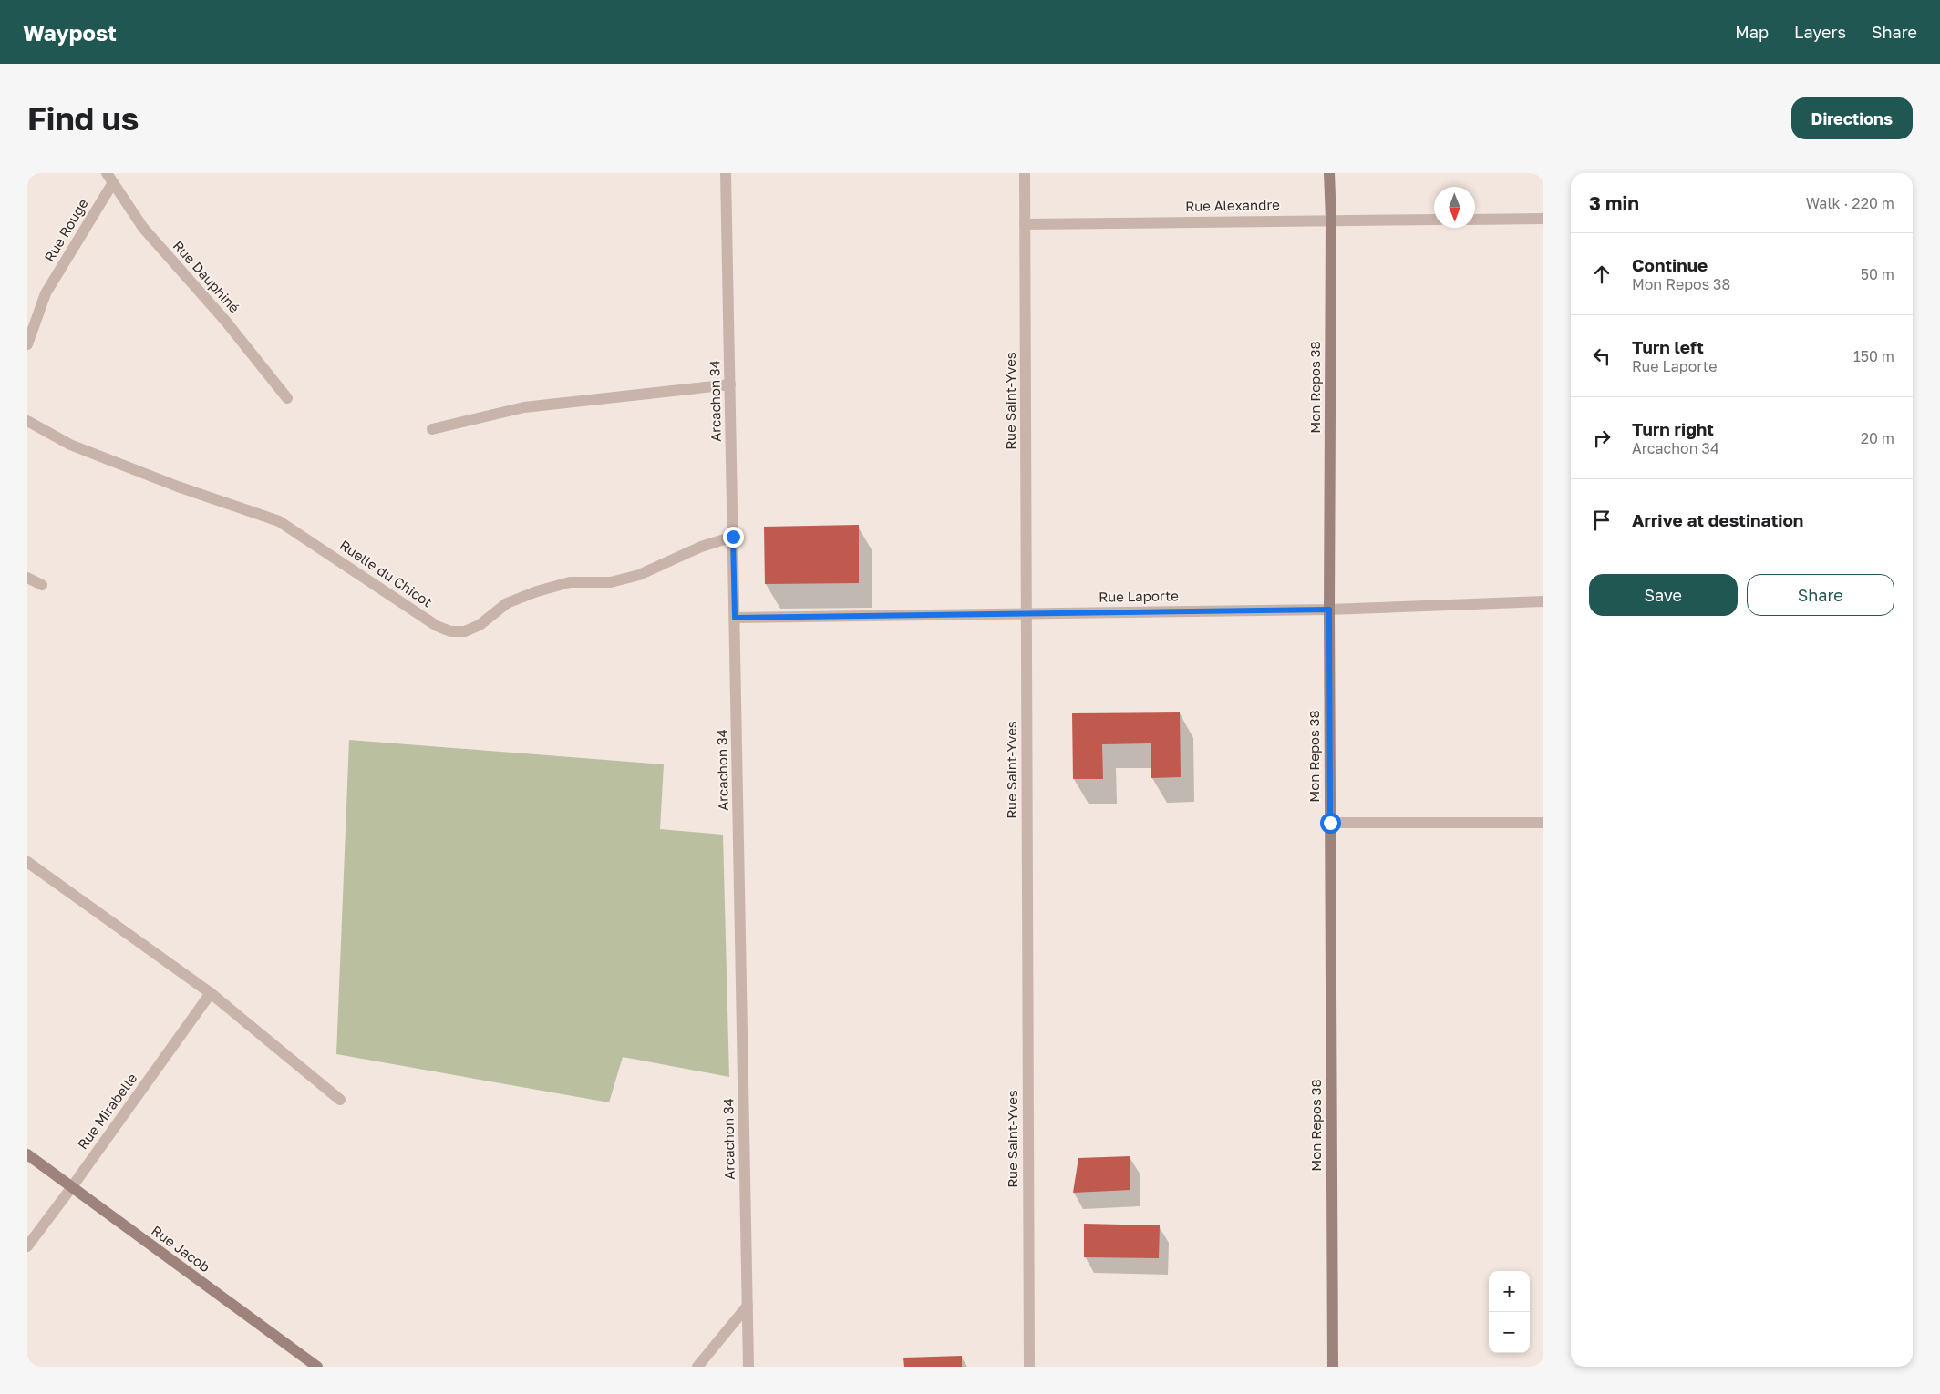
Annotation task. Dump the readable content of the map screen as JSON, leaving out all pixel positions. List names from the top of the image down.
{
  "streets": {
    "street": [
      "Rue Alexandre",
      "Rue Rouge",
      "Rue Dauphiné",
      "Mon Repos 38",
      "Arcachon 34",
      "Rue Saint-Yves",
      "Ruelle du Chicot",
      "Rue Laporte",
      "Rue Mirabelle",
      "Rue Jacob"
    ]
  },
  "crossings": [
    ["Rue Alexandre", "Mon Repos 38"],
    ["Rue Alexandre", "Rue Saint-Yves"],
    ["Rue Rouge", "Rue Dauphiné"],
    ["Mon Repos 38", "Rue Laporte"],
    ["Arcachon 34", "Ruelle du Chicot"],
    ["Arcachon 34", "Rue Laporte"],
    ["Rue Saint-Yves", "Rue Laporte"],
    ["Rue Mirabelle", "Rue Jacob"]
  ],
  "north": "bottom",
  "page": {
    "header": "Waypost",
    "nav": ["Map", "Layers", "Share"],
    "buttons": [
      "Directions",
      ["Save", "Share"]
    ],
    "title": "Find us",
    "heading": ["3 min", "Walk · 220 m"],
    "list": [
      ["Continue", "Mon Repos 38", "50 m"],
      ["Turn left", "Rue Laporte", "150 m"],
      ["Turn right", "Arcachon 34", "20 m"],
      "Arrive at destination"
    ],
    "map_buttons": ["+", "−"]
  }
}
